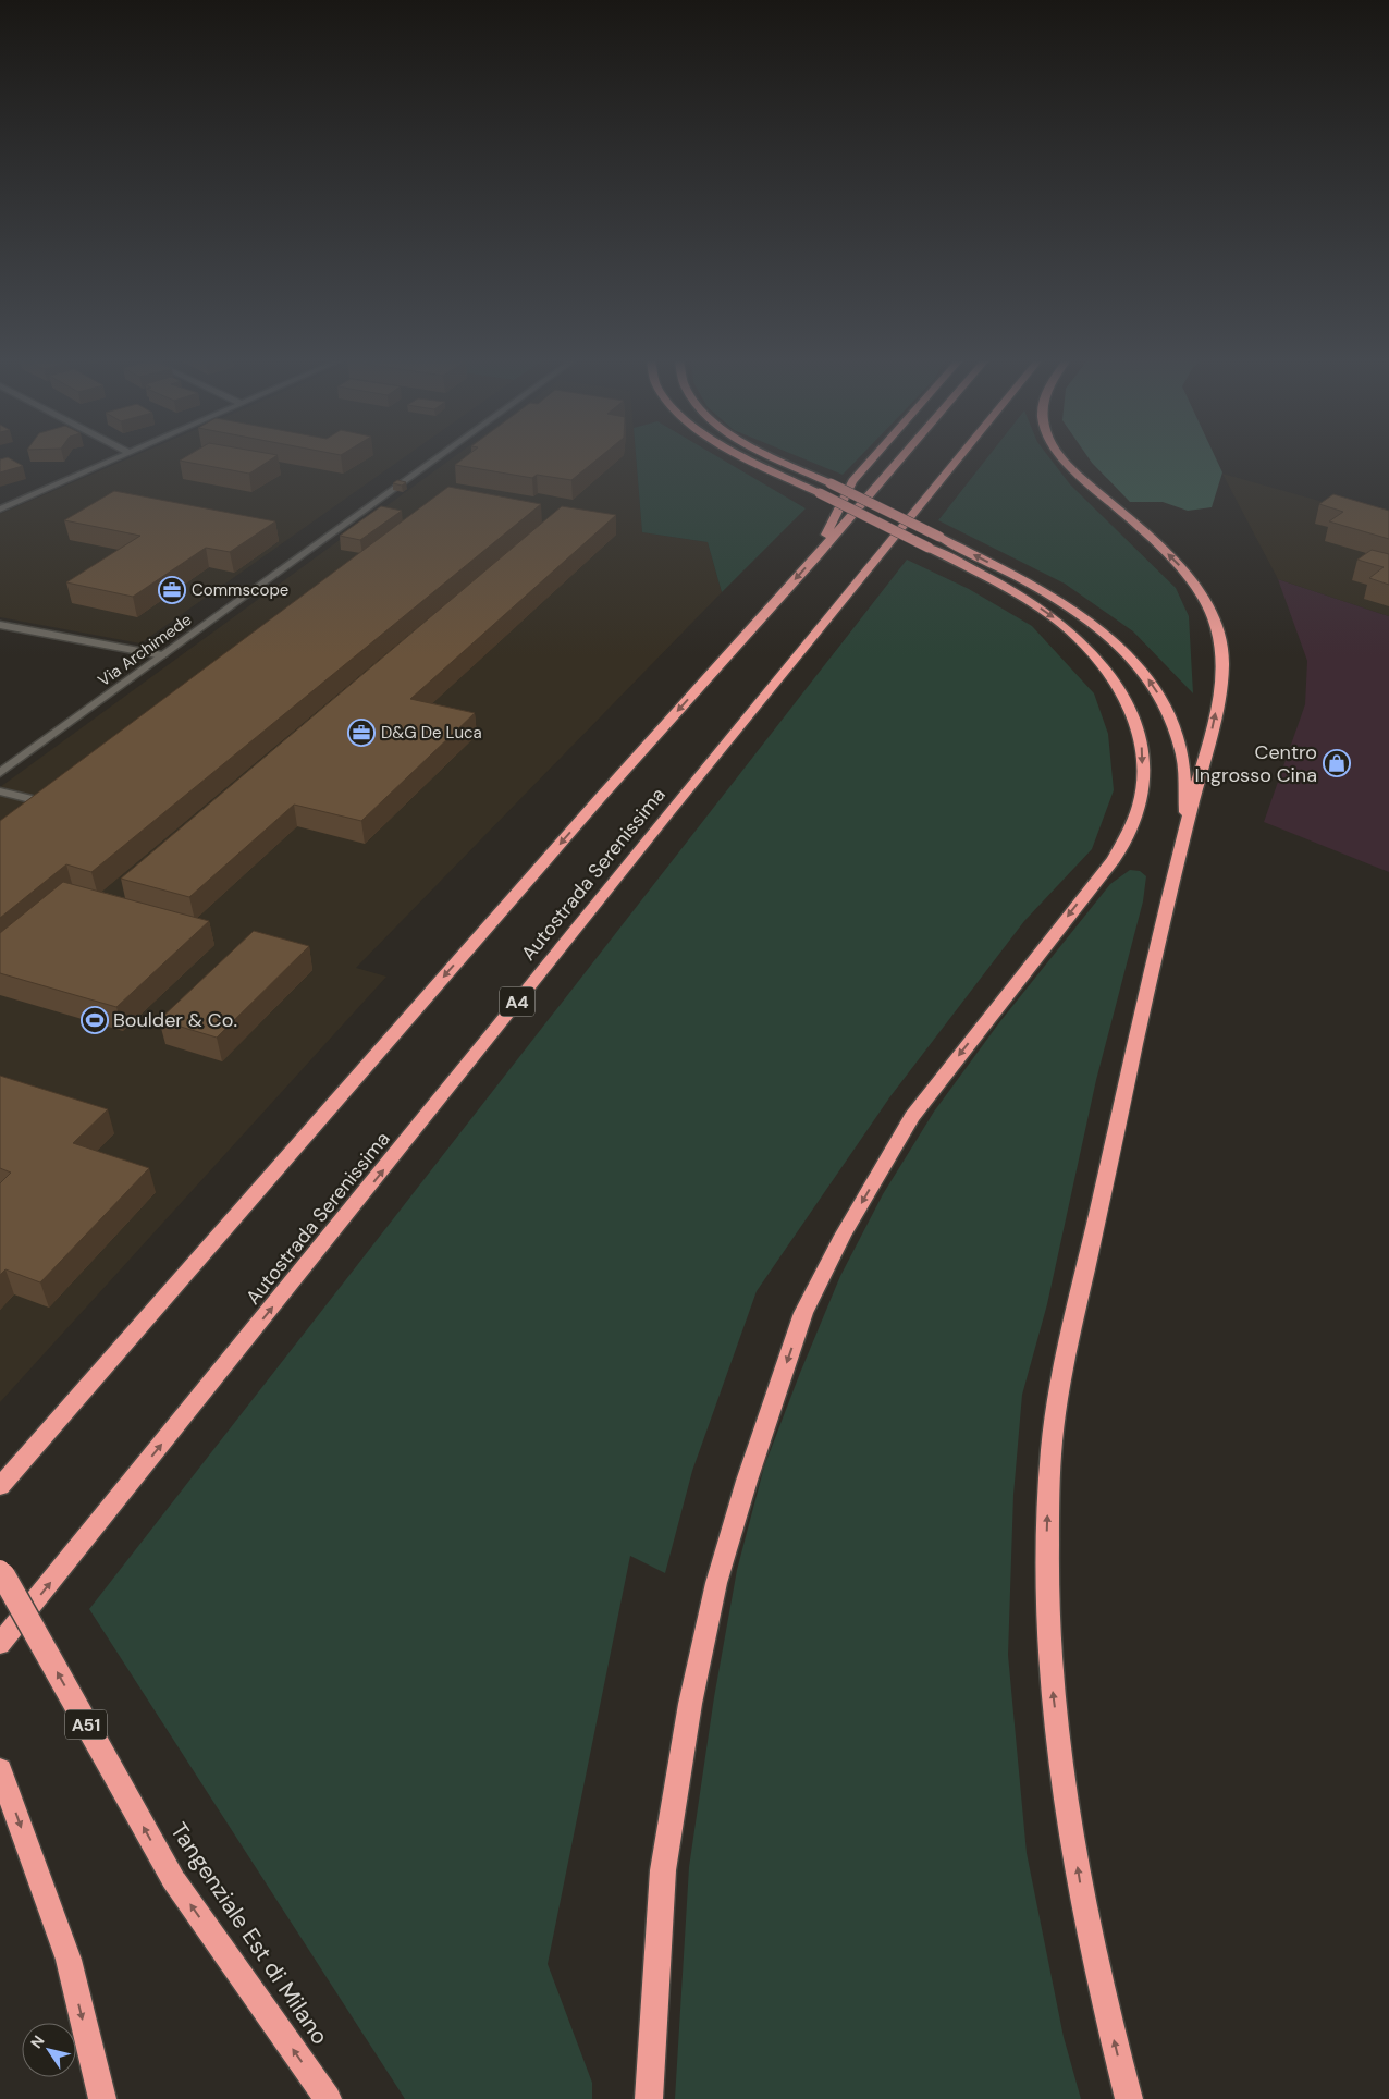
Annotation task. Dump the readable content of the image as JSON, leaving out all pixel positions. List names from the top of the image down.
{
  "streets": {
    "highway": [
      "Autostrada Serenissima",
      "A4",
      "A51",
      "Tangenziale Est di Milano"
    ],
    "street": ["Via Archimede"]
  },
  "places": {
    "office": ["Commscope", "D&G De Luca"],
    "shop": ["Centro Ingrosso Cina"],
    "sports": ["Boulder & Co."]
  },
  "north": "top left"
}
